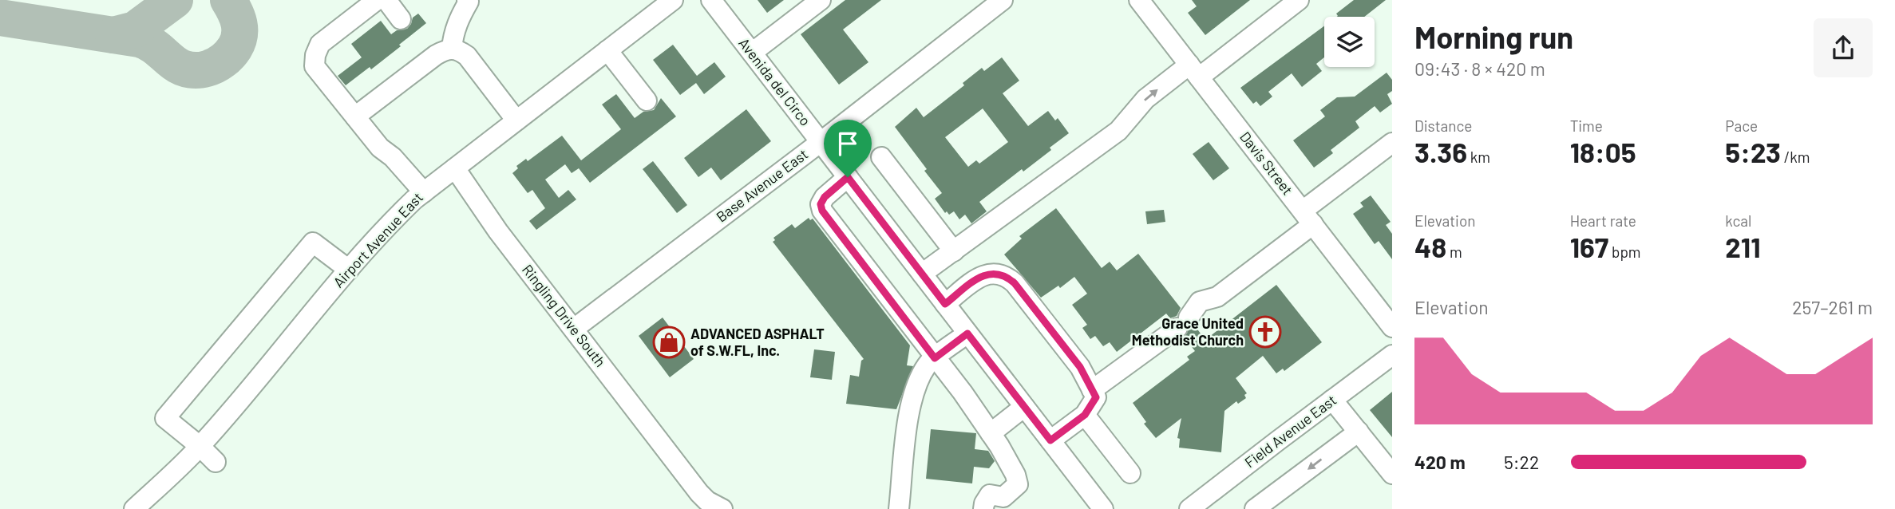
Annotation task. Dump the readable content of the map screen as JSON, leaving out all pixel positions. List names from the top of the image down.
{
  "streets": {
    "street": [
      "Avenida del Circo",
      "Davis Street",
      "Base Avenue East",
      "Airport Avenue East",
      "Ringling Drive South",
      "Field Avenue East"
    ]
  },
  "crossings": [
    ["Avenida del Circo", "Base Avenue East"],
    ["Base Avenue East", "Ringling Drive South"],
    ["Airport Avenue East", "Ringling Drive South"]
  ],
  "places": {
    "church": ["Grace United Methodist Church"],
    "shop": ["ADVANCED ASPHALT of S.W.FL, Inc."]
  },
  "page": {
    "heading": ["Morning run", "09:43 · 8 × 420 m"],
    "stats": [
      ["Distance", "3.36 km"],
      ["Time", "18:05"],
      ["Pace", "5:23 /km"],
      ["Elevation", "48 m"],
      ["Heart rate", "167 bpm"],
      ["kcal", "211"]
    ],
    "chart": ["Elevation", "257–261 m"],
    "list": [
      {
        "name": "420 m",
        "note": "5:22"
      }
    ]
  }
}
